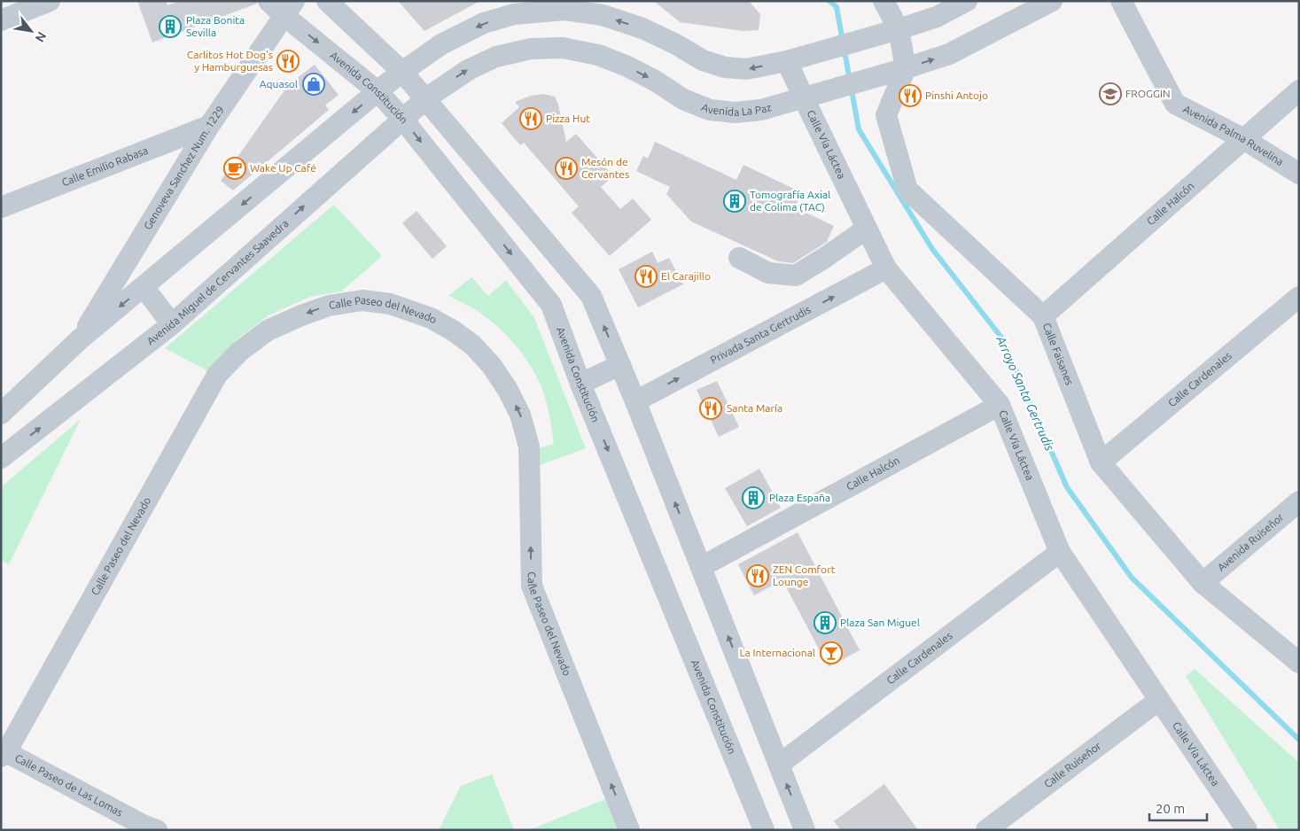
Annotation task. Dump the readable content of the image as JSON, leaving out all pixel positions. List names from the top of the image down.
{
  "streets": {
    "street": [
      "Avenida Constitución",
      "Avenida La Paz",
      "Avenida Palma Ruvelina",
      "Calle Vía Láctea",
      "Calle Emilio Rabasa",
      "Genoveva Sanchez Num. 1229",
      "Calle Halcón",
      "Avenida Miguel de Cervantes Saavedra",
      "Calle Paseo del Nevado",
      "Privada Santa Gertrudis",
      "Calle Faisanes",
      "Calle Cardenales",
      "Avenida Ruiseñor",
      "Calle Ruiseñor",
      "Calle Paseo de Las Lomas"
    ]
  },
  "crossings": [
    ["Avenida Constitución", "Genoveva Sanchez Num. 1229"],
    ["Avenida Constitución", "Avenida Miguel de Cervantes Saavedra"],
    ["Avenida La Paz", "Calle Vía Láctea"],
    ["Avenida La Paz", "Avenida Miguel de Cervantes Saavedra"],
    ["Avenida La Paz", "Calle Faisanes"],
    ["Avenida Palma Ruvelina", "Calle Halcón"],
    ["Calle Vía Láctea", "Calle Halcón"],
    ["Calle Vía Láctea", "Privada Santa Gertrudis"],
    ["Calle Vía Láctea", "Calle Cardenales"],
    ["Calle Vía Láctea", "Calle Ruiseñor"],
    ["Calle Emilio Rabasa", "Genoveva Sanchez Num. 1229"],
    ["Calle Halcón", "Calle Faisanes"],
    ["Calle Paseo del Nevado", "Calle Paseo de Las Lomas"],
    ["Calle Faisanes", "Calle Cardenales"],
    ["Calle Faisanes", "Avenida Ruiseñor"]
  ],
  "one_way": ["Privada Santa Gertrudis"],
  "water": ["Arroyo Santa Gertrudis"],
  "places": {
    "building": [
      "Plaza Bonita Sevilla",
      "Tomografía Axial de Colima (TAC)",
      "Plaza España",
      "Plaza San Miguel"
    ],
    "restaurant": [
      "Carlitos Hot Dog's y Hamburguesas",
      "Pinshi Antojo",
      "Pizza Hut",
      "Mesón de Cervantes",
      "El Carajillo",
      "Santa María",
      "ZEN Comfort Lounge"
    ],
    "shop": ["Aquasol"],
    "school or university": ["FROGGIN"],
    "cafe": ["Wake Up Café"],
    "bar": ["La Internacional"]
  },
  "scale_bar": "20 m",
  "north": "bottom right"
}
